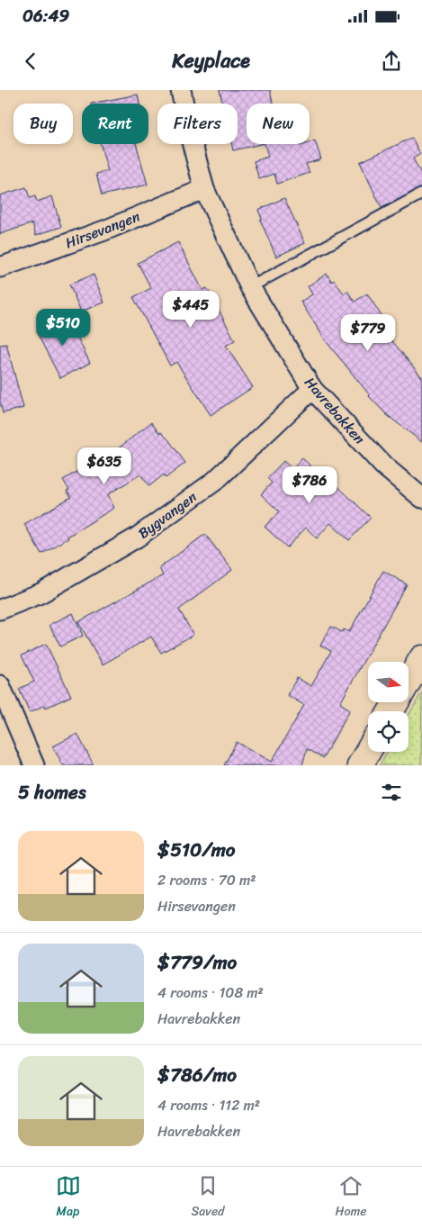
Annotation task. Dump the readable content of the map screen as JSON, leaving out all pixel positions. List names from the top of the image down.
{
  "streets": {
    "street": ["Hirsevangen", "Havrebakken", "Bygvangen"]
  },
  "crossings": [
    ["Hirsevangen", "Havrebakken"],
    ["Havrebakken", "Bygvangen"]
  ],
  "north": "right",
  "page": {
    "status": "06:49",
    "header": "Keyplace",
    "chip": [
      "Buy",
      "Rent",
      "Filters",
      "New"
    ],
    "price": [
      "$445",
      "$510",
      "$779",
      "$635",
      "$786"
    ],
    "heading": "5 homes",
    "list": [
      {
        "name": "$510/mo",
        "note": "2 rooms · 70 m² · Hirsevangen"
      },
      {
        "name": "$779/mo",
        "note": "4 rooms · 108 m² · Havrebakken"
      },
      {
        "name": "$786/mo",
        "note": "4 rooms · 112 m² · Havrebakken"
      }
    ],
    "tabs": ["Map", "Saved", "Home"]
  }
}
